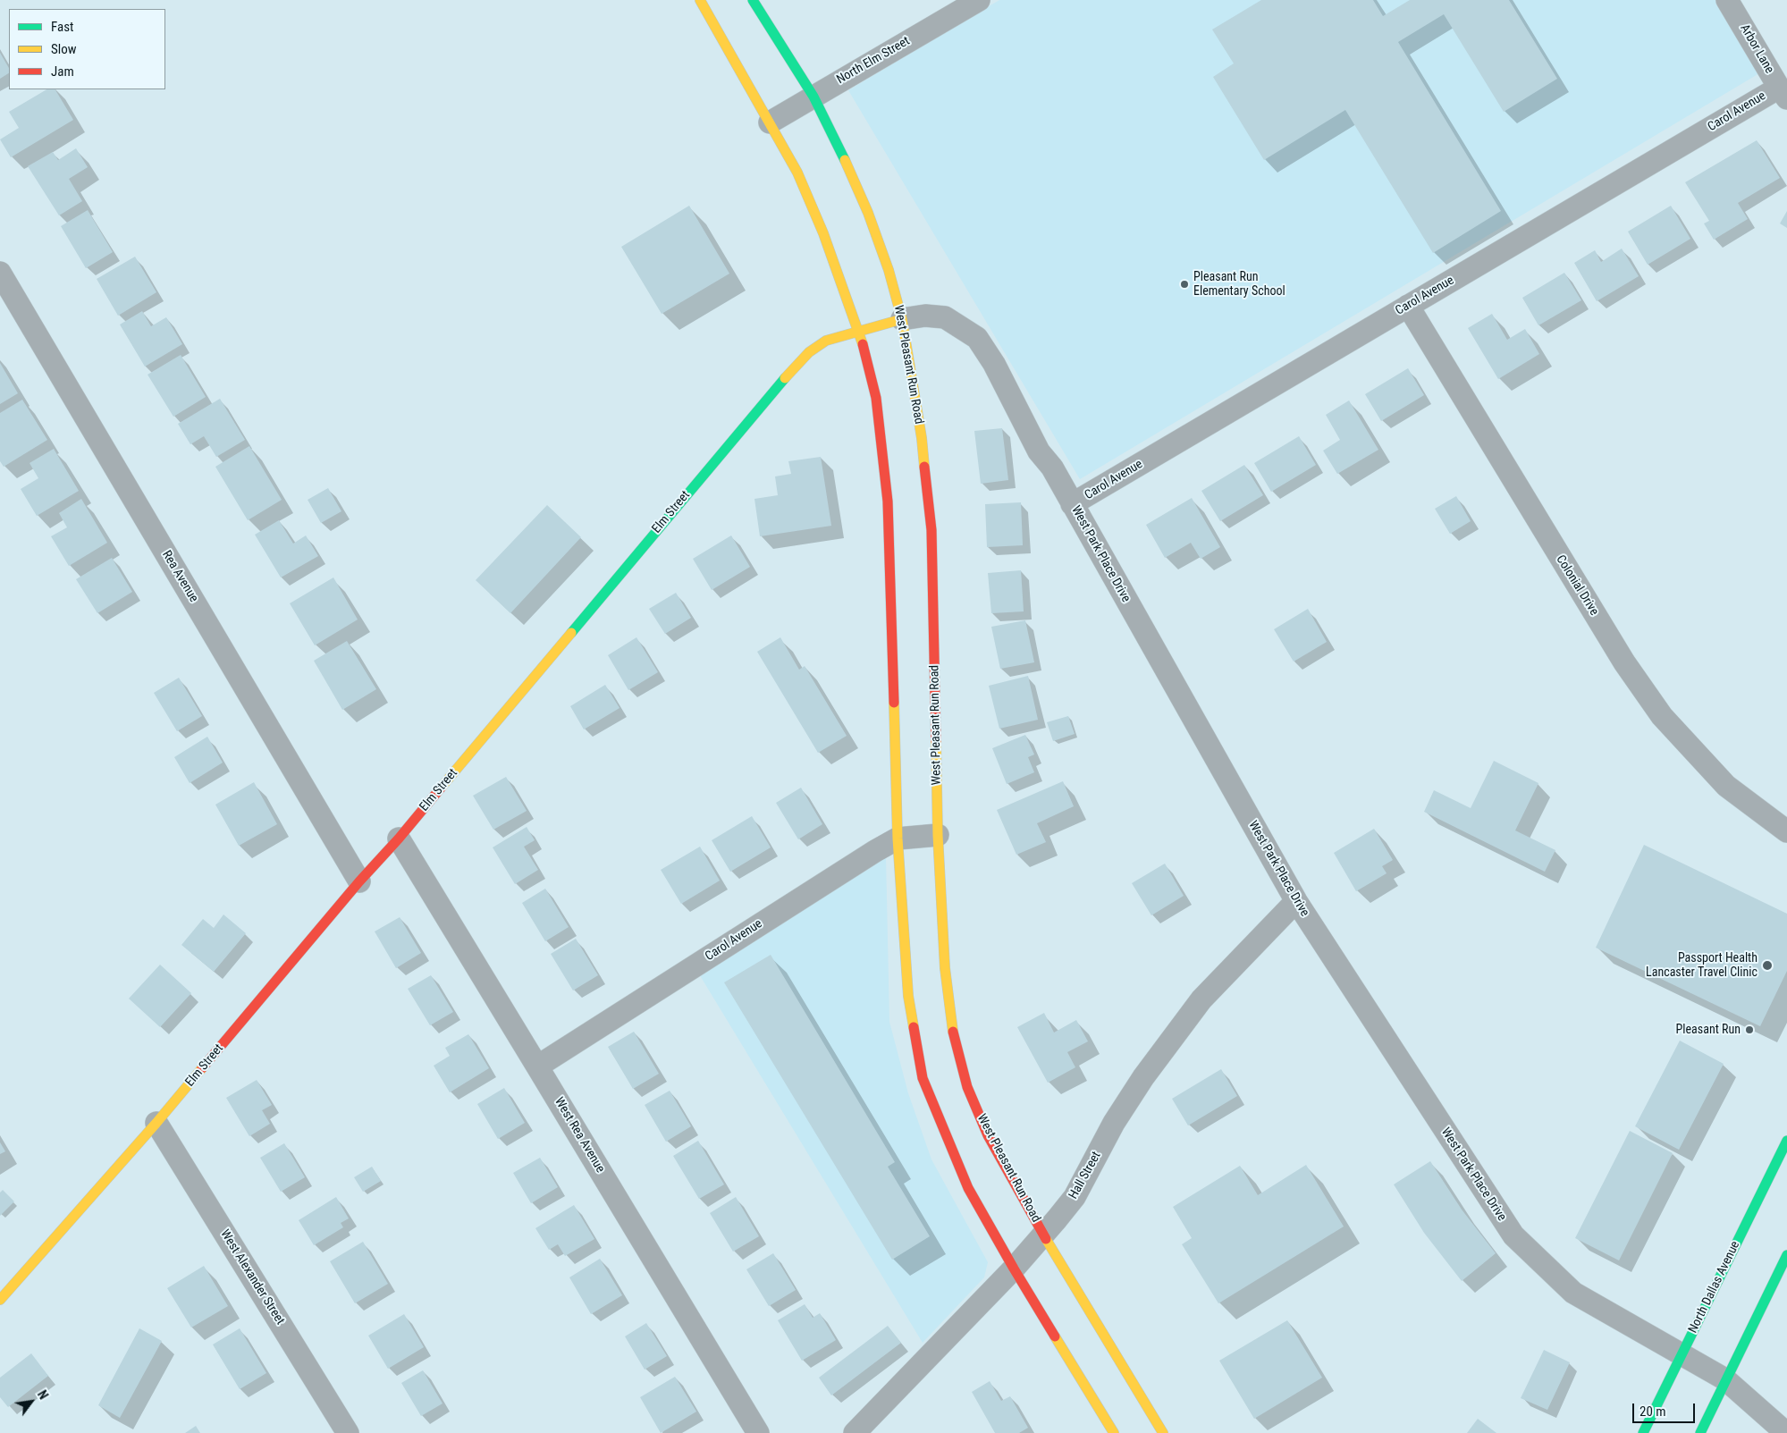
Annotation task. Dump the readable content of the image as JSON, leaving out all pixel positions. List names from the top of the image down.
{
  "streets": {
    "main road": ["West Pleasant Run Road", "Elm Street", "North Dallas Avenue"],
    "street": [
      "Arbor Lane",
      "North Elm Street",
      "Carol Avenue",
      "West Park Place Drive",
      "Rea Avenue",
      "Colonial Drive",
      "West Rea Avenue",
      "Hall Street",
      "West Alexander Street"
    ]
  },
  "crossings": [
    ["Arbor Lane", "Carol Avenue"],
    ["North Elm Street", "West Pleasant Run Road"],
    ["Carol Avenue", "West Pleasant Run Road"],
    ["Carol Avenue", "West Park Place Drive"],
    ["Carol Avenue", "Colonial Drive"],
    ["Carol Avenue", "West Rea Avenue"],
    ["West Pleasant Run Road", "Elm Street"],
    ["West Pleasant Run Road", "West Park Place Drive"],
    ["West Pleasant Run Road", "Hall Street"],
    ["Elm Street", "West Park Place Drive"],
    ["Elm Street", "Rea Avenue"],
    ["Elm Street", "West Rea Avenue"],
    ["Elm Street", "West Alexander Street"],
    ["West Park Place Drive", "Hall Street"],
    ["West Park Place Drive", "North Dallas Avenue"]
  ],
  "places": ["Pleasant Run Elementary School", "Passport Health Lancaster Travel Clinic", "Pleasant Run"],
  "legend": ["Fast", "Slow", "Jam"],
  "scale_bar": "20 m",
  "north": "top right"
}
